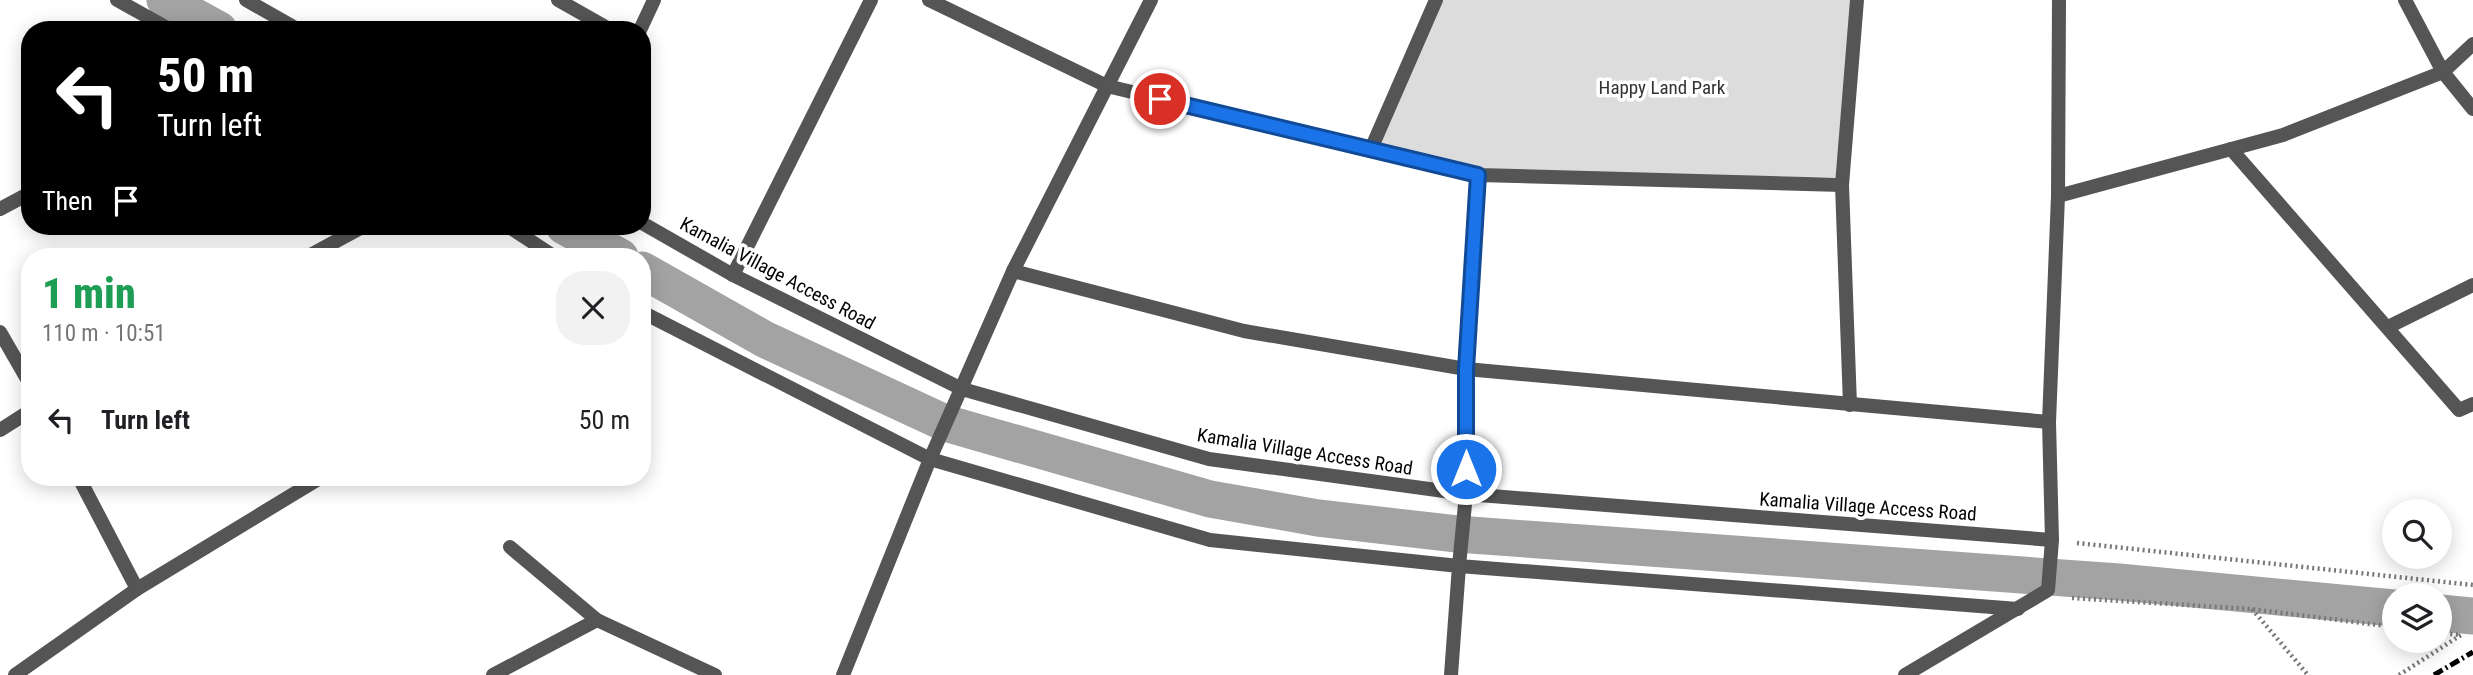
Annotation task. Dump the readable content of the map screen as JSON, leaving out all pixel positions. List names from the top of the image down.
{
  "streets": {
    "street": ["Kamalia Village Access Road"]
  },
  "parks": ["Happy Land Park"],
  "page": {
    "turn": ["50 m", "Turn left"],
    "then": "Then",
    "heading": ["1 min", "110 m · 10:51"],
    "list": [
      {
        "name": "Turn left",
        "value": "50 m"
      }
    ]
  }
}
